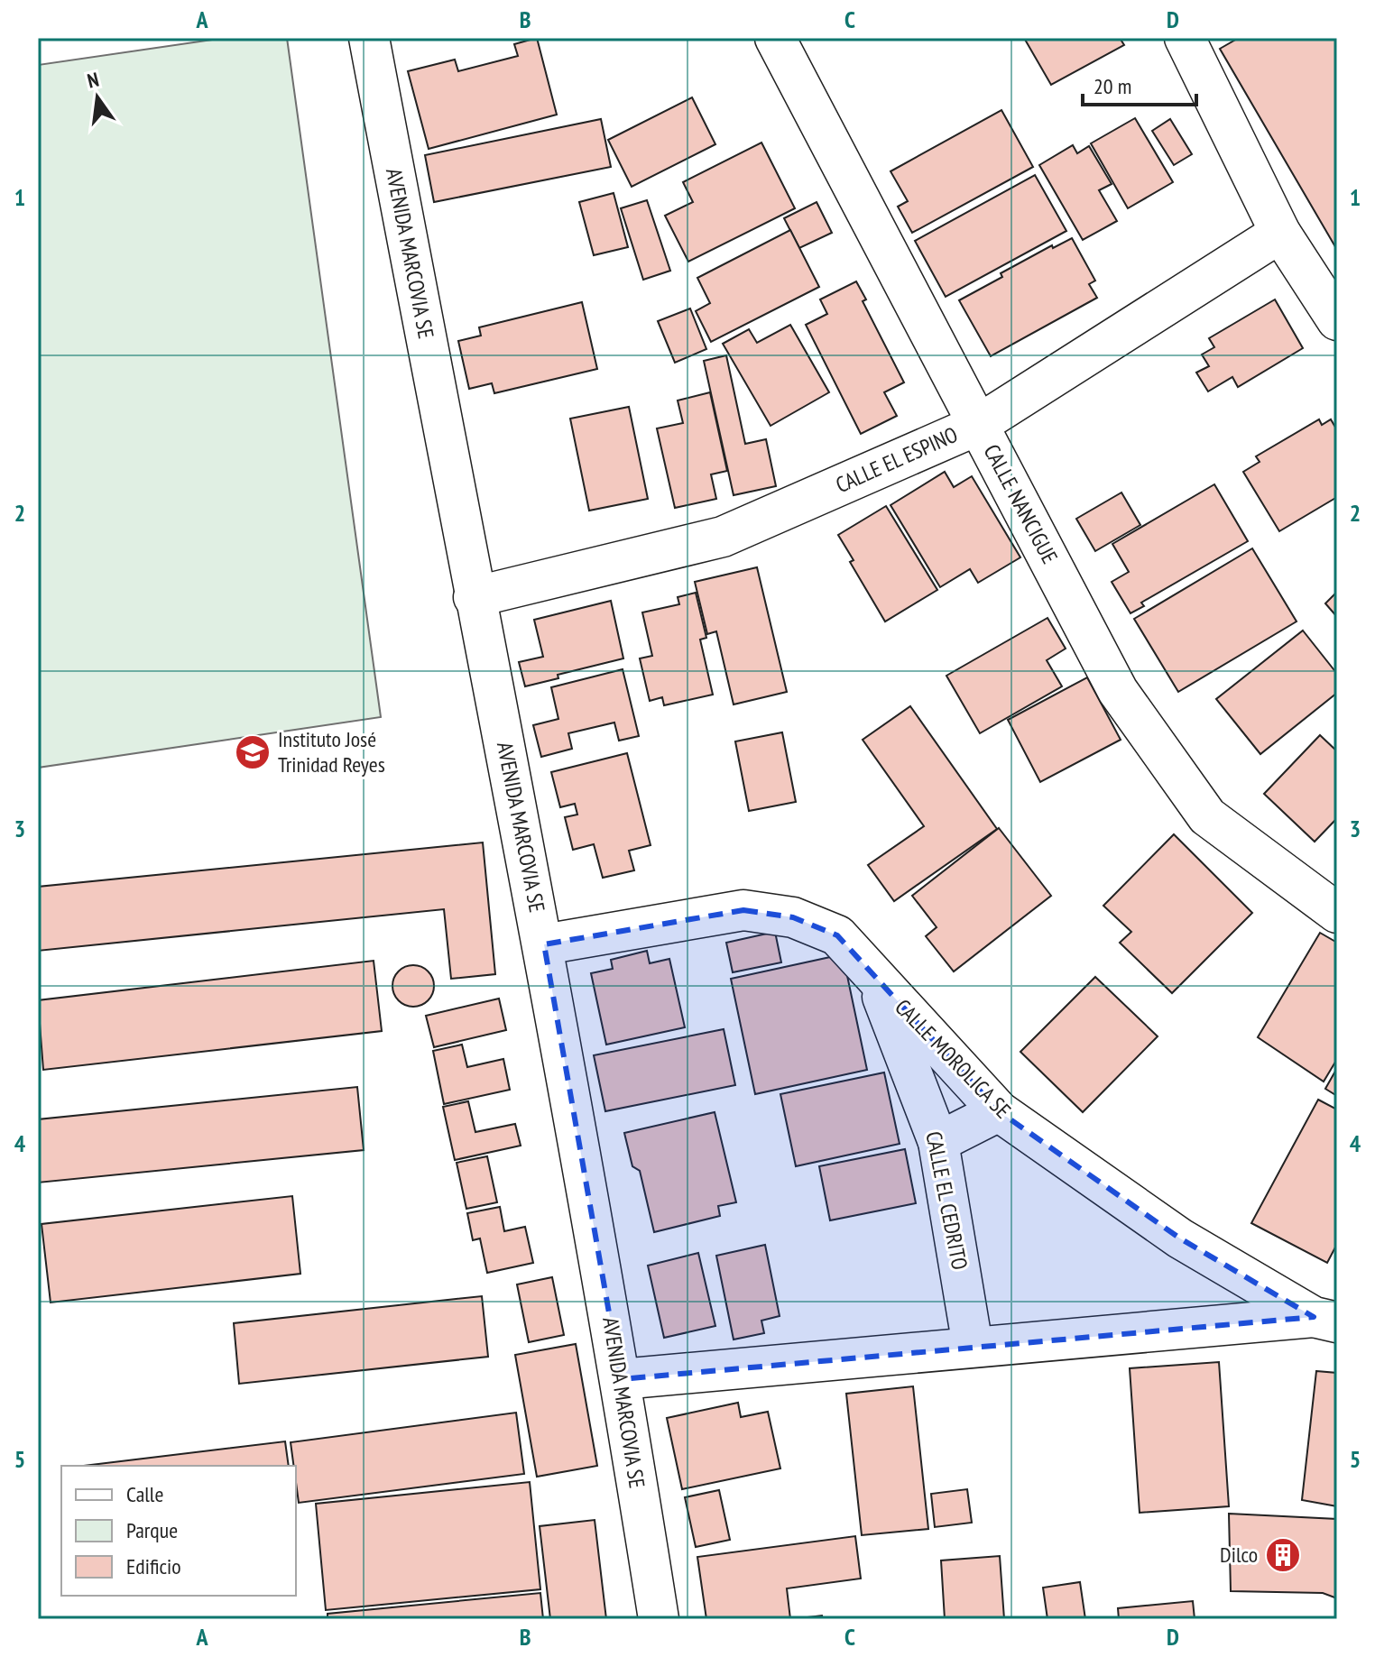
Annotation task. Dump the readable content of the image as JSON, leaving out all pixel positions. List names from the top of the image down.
{
  "streets": {
    "street": [
      "AVENIDA MARCOVIA SE",
      "CALLE EL ESPINO",
      "CALLE NANCIGUE",
      "CALLE MOROLICA SE",
      "CALLE EL CEDRITO"
    ]
  },
  "crossings": [
    ["AVENIDA MARCOVIA SE", "CALLE EL ESPINO"],
    ["AVENIDA MARCOVIA SE", "CALLE MOROLICA SE"],
    ["CALLE EL ESPINO", "CALLE NANCIGUE"],
    ["CALLE MOROLICA SE", "CALLE EL CEDRITO"]
  ],
  "places": {
    "school or university": ["Instituto José Trinidad Reyes"],
    "building": ["Dilco"]
  },
  "legend": ["Calle", "Parque", "Edificio"],
  "scale_bar": "20 m",
  "north": "top",
  "grid": {
    "columns": [
      "A",
      "B",
      "C",
      "D"
    ],
    "rows": [
      "1",
      "2",
      "3",
      "4",
      "5"
    ]
  }
}
